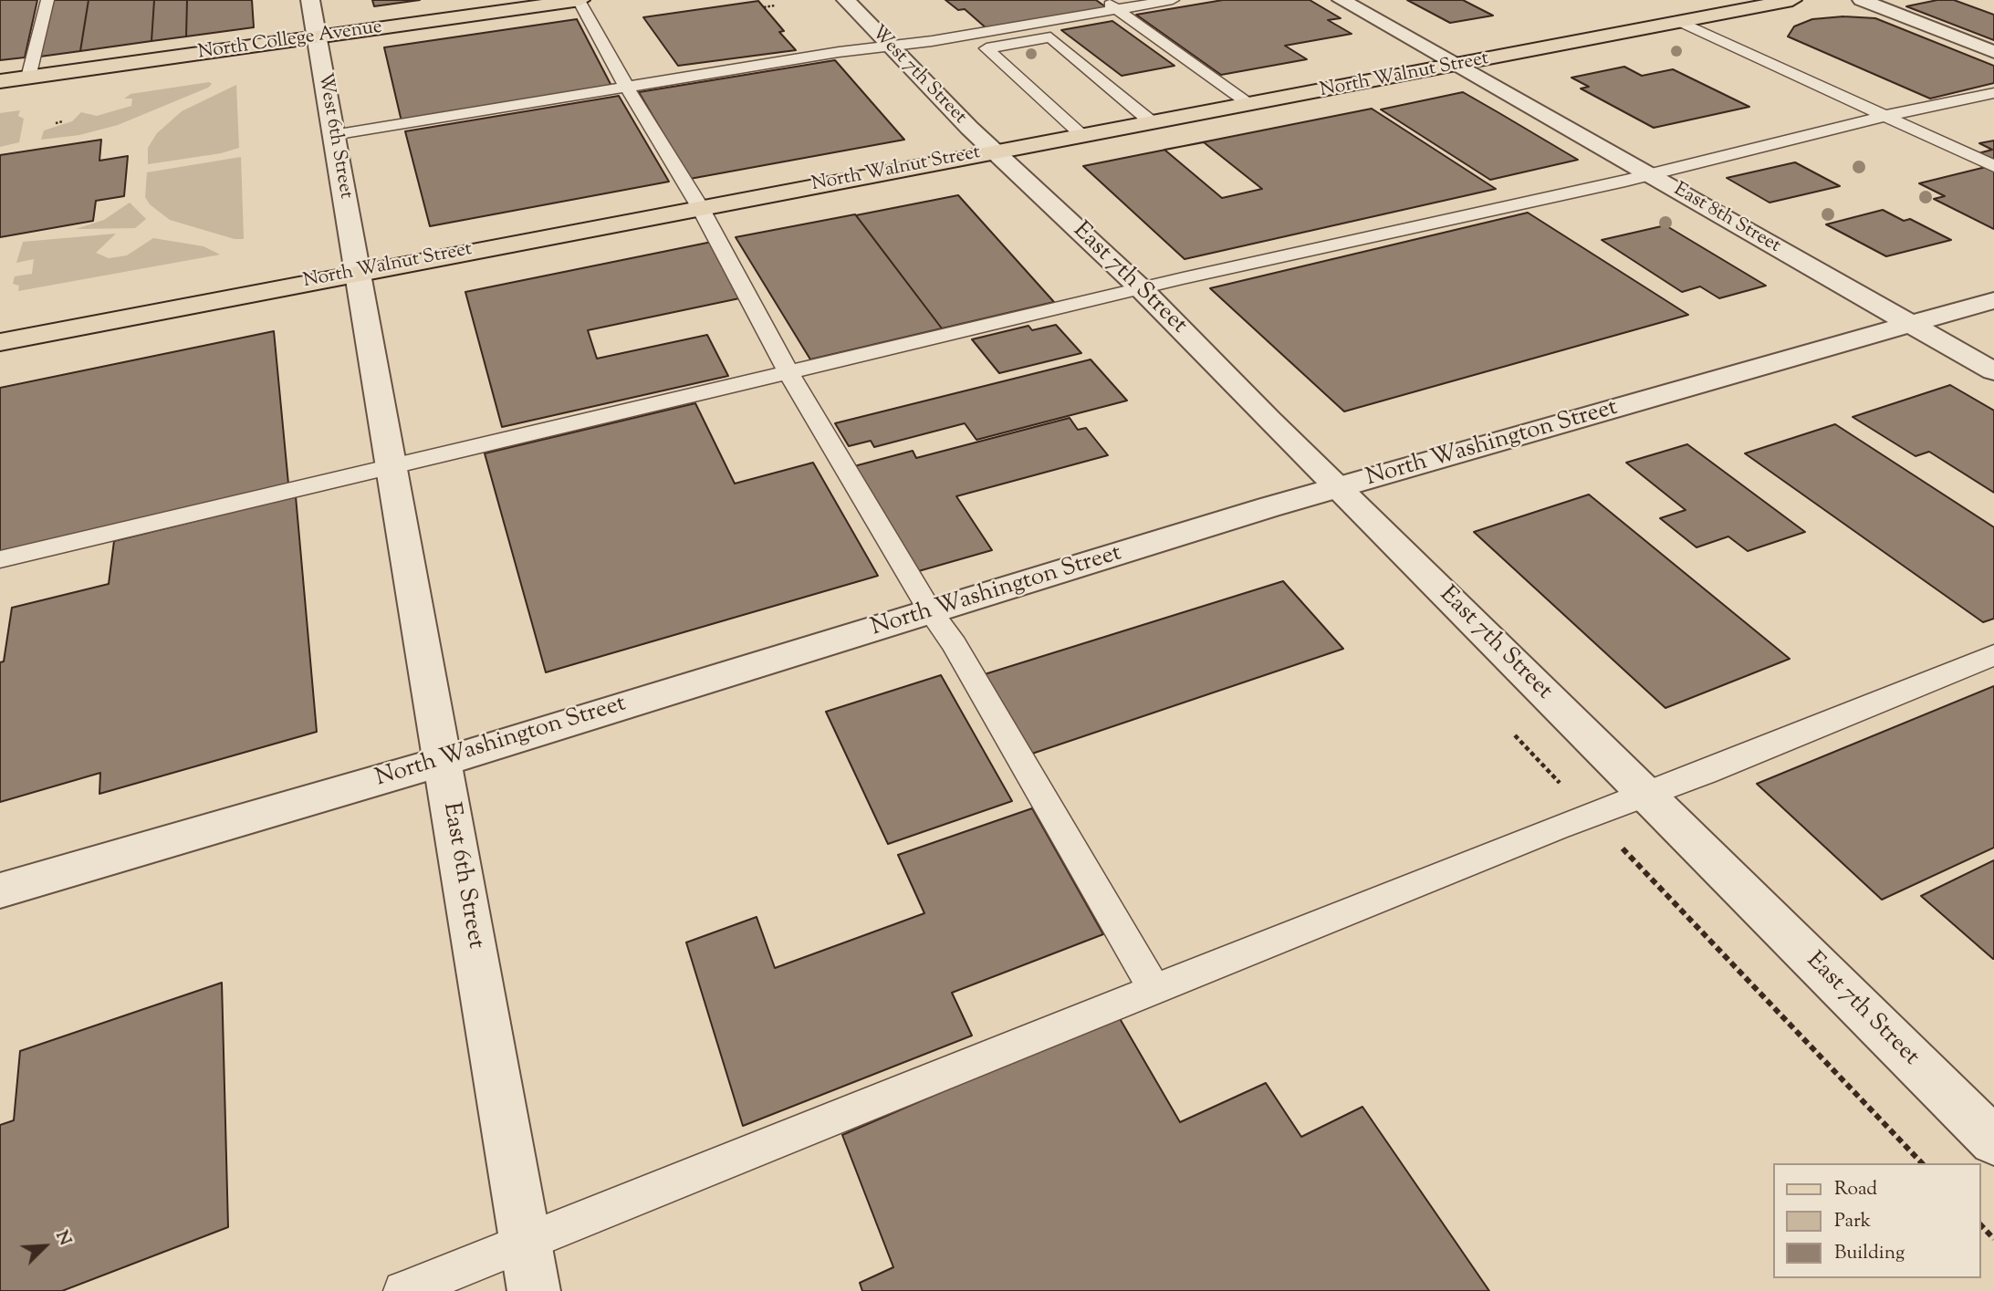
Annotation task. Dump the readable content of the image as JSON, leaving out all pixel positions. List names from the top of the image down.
{
  "streets": {
    "main road": ["North College Avenue", "North Walnut Street"],
    "street": [
      "West 7th Street",
      "West 6th Street",
      "East 8th Street",
      "East 7th Street",
      "North Washington Street",
      "East 6th Street"
    ]
  },
  "crossings": [
    ["North College Avenue", "West 6th Street"],
    ["West 7th Street", "North Walnut Street"],
    ["West 7th Street", "East 7th Street"],
    ["North Walnut Street", "West 6th Street"],
    ["North Walnut Street", "East 8th Street"],
    ["North Walnut Street", "East 7th Street"],
    ["North Walnut Street", "East 6th Street"],
    ["West 6th Street", "East 6th Street"],
    ["East 8th Street", "North Washington Street"],
    ["East 7th Street", "North Washington Street"],
    ["North Washington Street", "East 6th Street"]
  ],
  "legend": ["Road", "Park", "Building"],
  "north": "top right"
}
